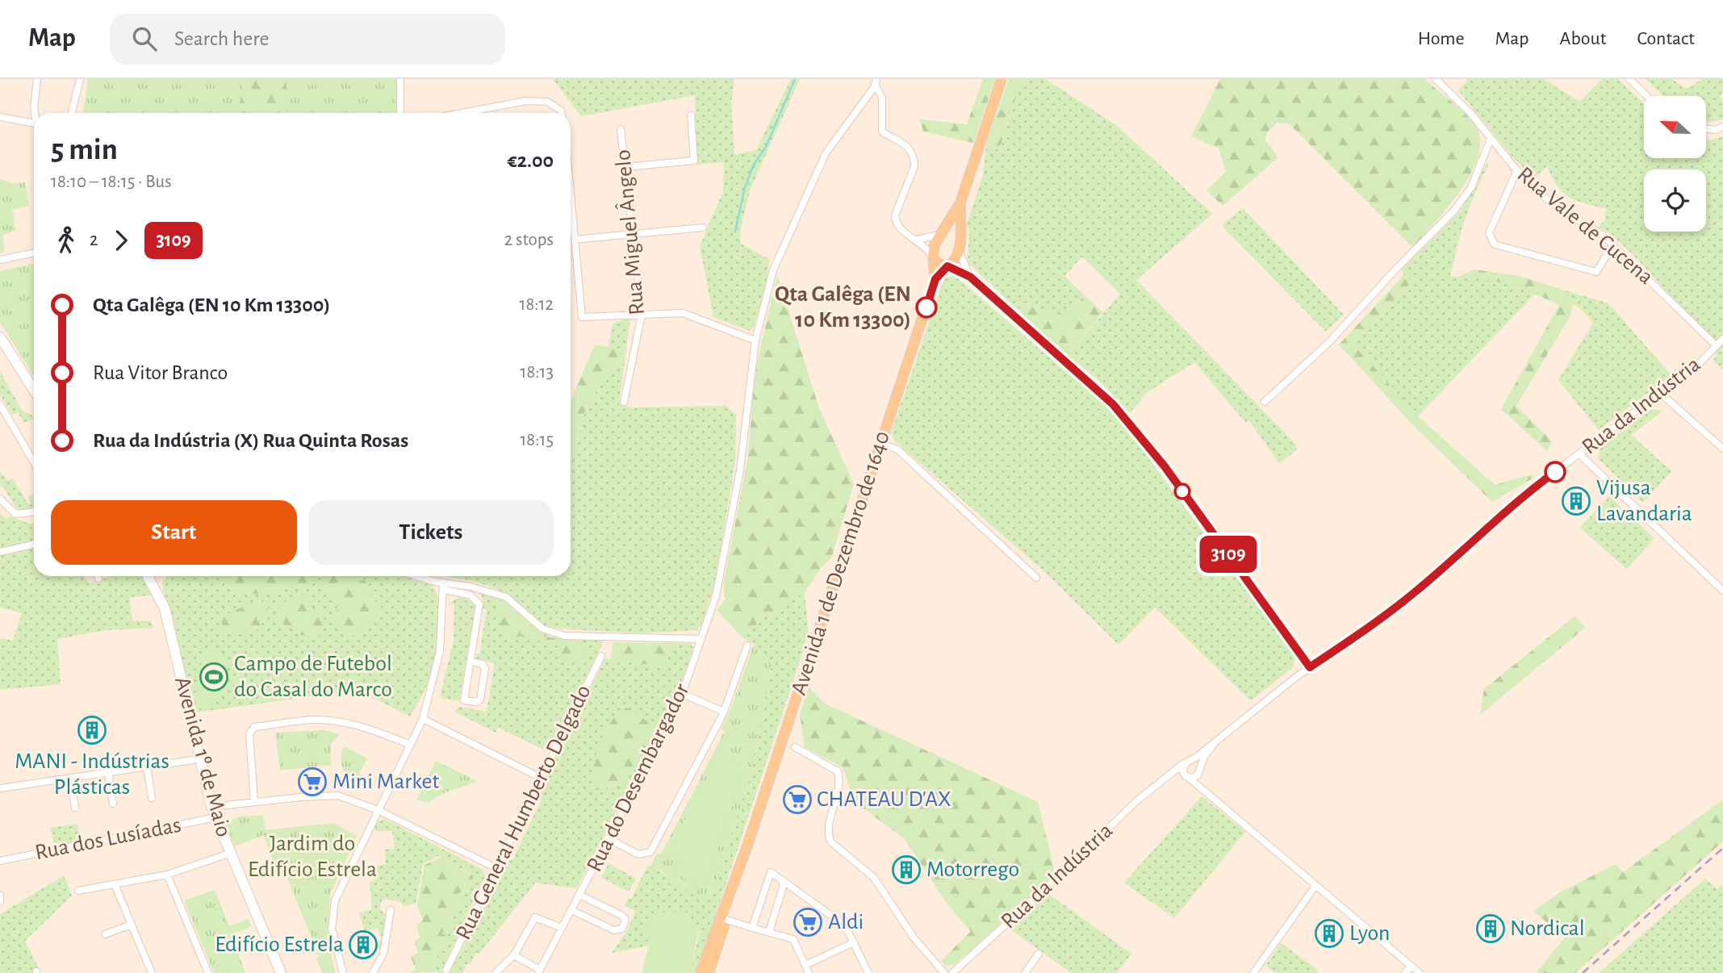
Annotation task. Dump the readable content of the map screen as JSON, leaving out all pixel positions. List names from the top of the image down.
{
  "streets": {
    "main road": ["Avenida 1 de Dezembro de 1640"],
    "street": [
      "Rua Vale de Cucena",
      "Rua Miguel Ângelo",
      "Rua da Indústria",
      "Avenida 1º de Maio",
      "Rua do Desembargador",
      "Rua General Humberto Delgado",
      "Rua dos Lusíadas"
    ]
  },
  "crossings": [
    ["Rua Vale de Cucena", "Rua da Indústria"],
    ["Avenida 1º de Maio", "Rua dos Lusíadas"]
  ],
  "parks": ["Jardim do Edifício Estrela"],
  "places": {
    "other": ["Qta Galêga (EN 10 Km 13300)"],
    "building": [
      "Vijusa Lavandaria",
      "MANI - Indústrias Plásticas",
      "Motorrego",
      "Nordical",
      "Lyon",
      "Edifício Estrela"
    ],
    "sports": ["Campo de Futebol do Casal do Marco"],
    "supermarket": ["Mini Market", "CHATEAU D'AX", "Aldi"]
  },
  "lines": ["bus line 3109"],
  "north": "left",
  "page": {
    "header": "Map",
    "search": "Search here",
    "nav": [
      "Home",
      "Map",
      "About",
      "Contact"
    ],
    "on_map": "3109",
    "heading": ["5 min", "18:10 – 18:15 · Bus", "€2.00"],
    "legs": ["2", "3109", "2 stops"],
    "list": [
      {
        "name": "Qta Galêga (EN 10 Km 13300)",
        "value": "18:12"
      },
      {
        "name": "Rua Vitor Branco",
        "value": "18:13"
      },
      {
        "name": "Rua da Indústria (X) Rua Quinta Rosas",
        "value": "18:15"
      }
    ],
    "buttons": ["Start", "Tickets"]
  }
}
